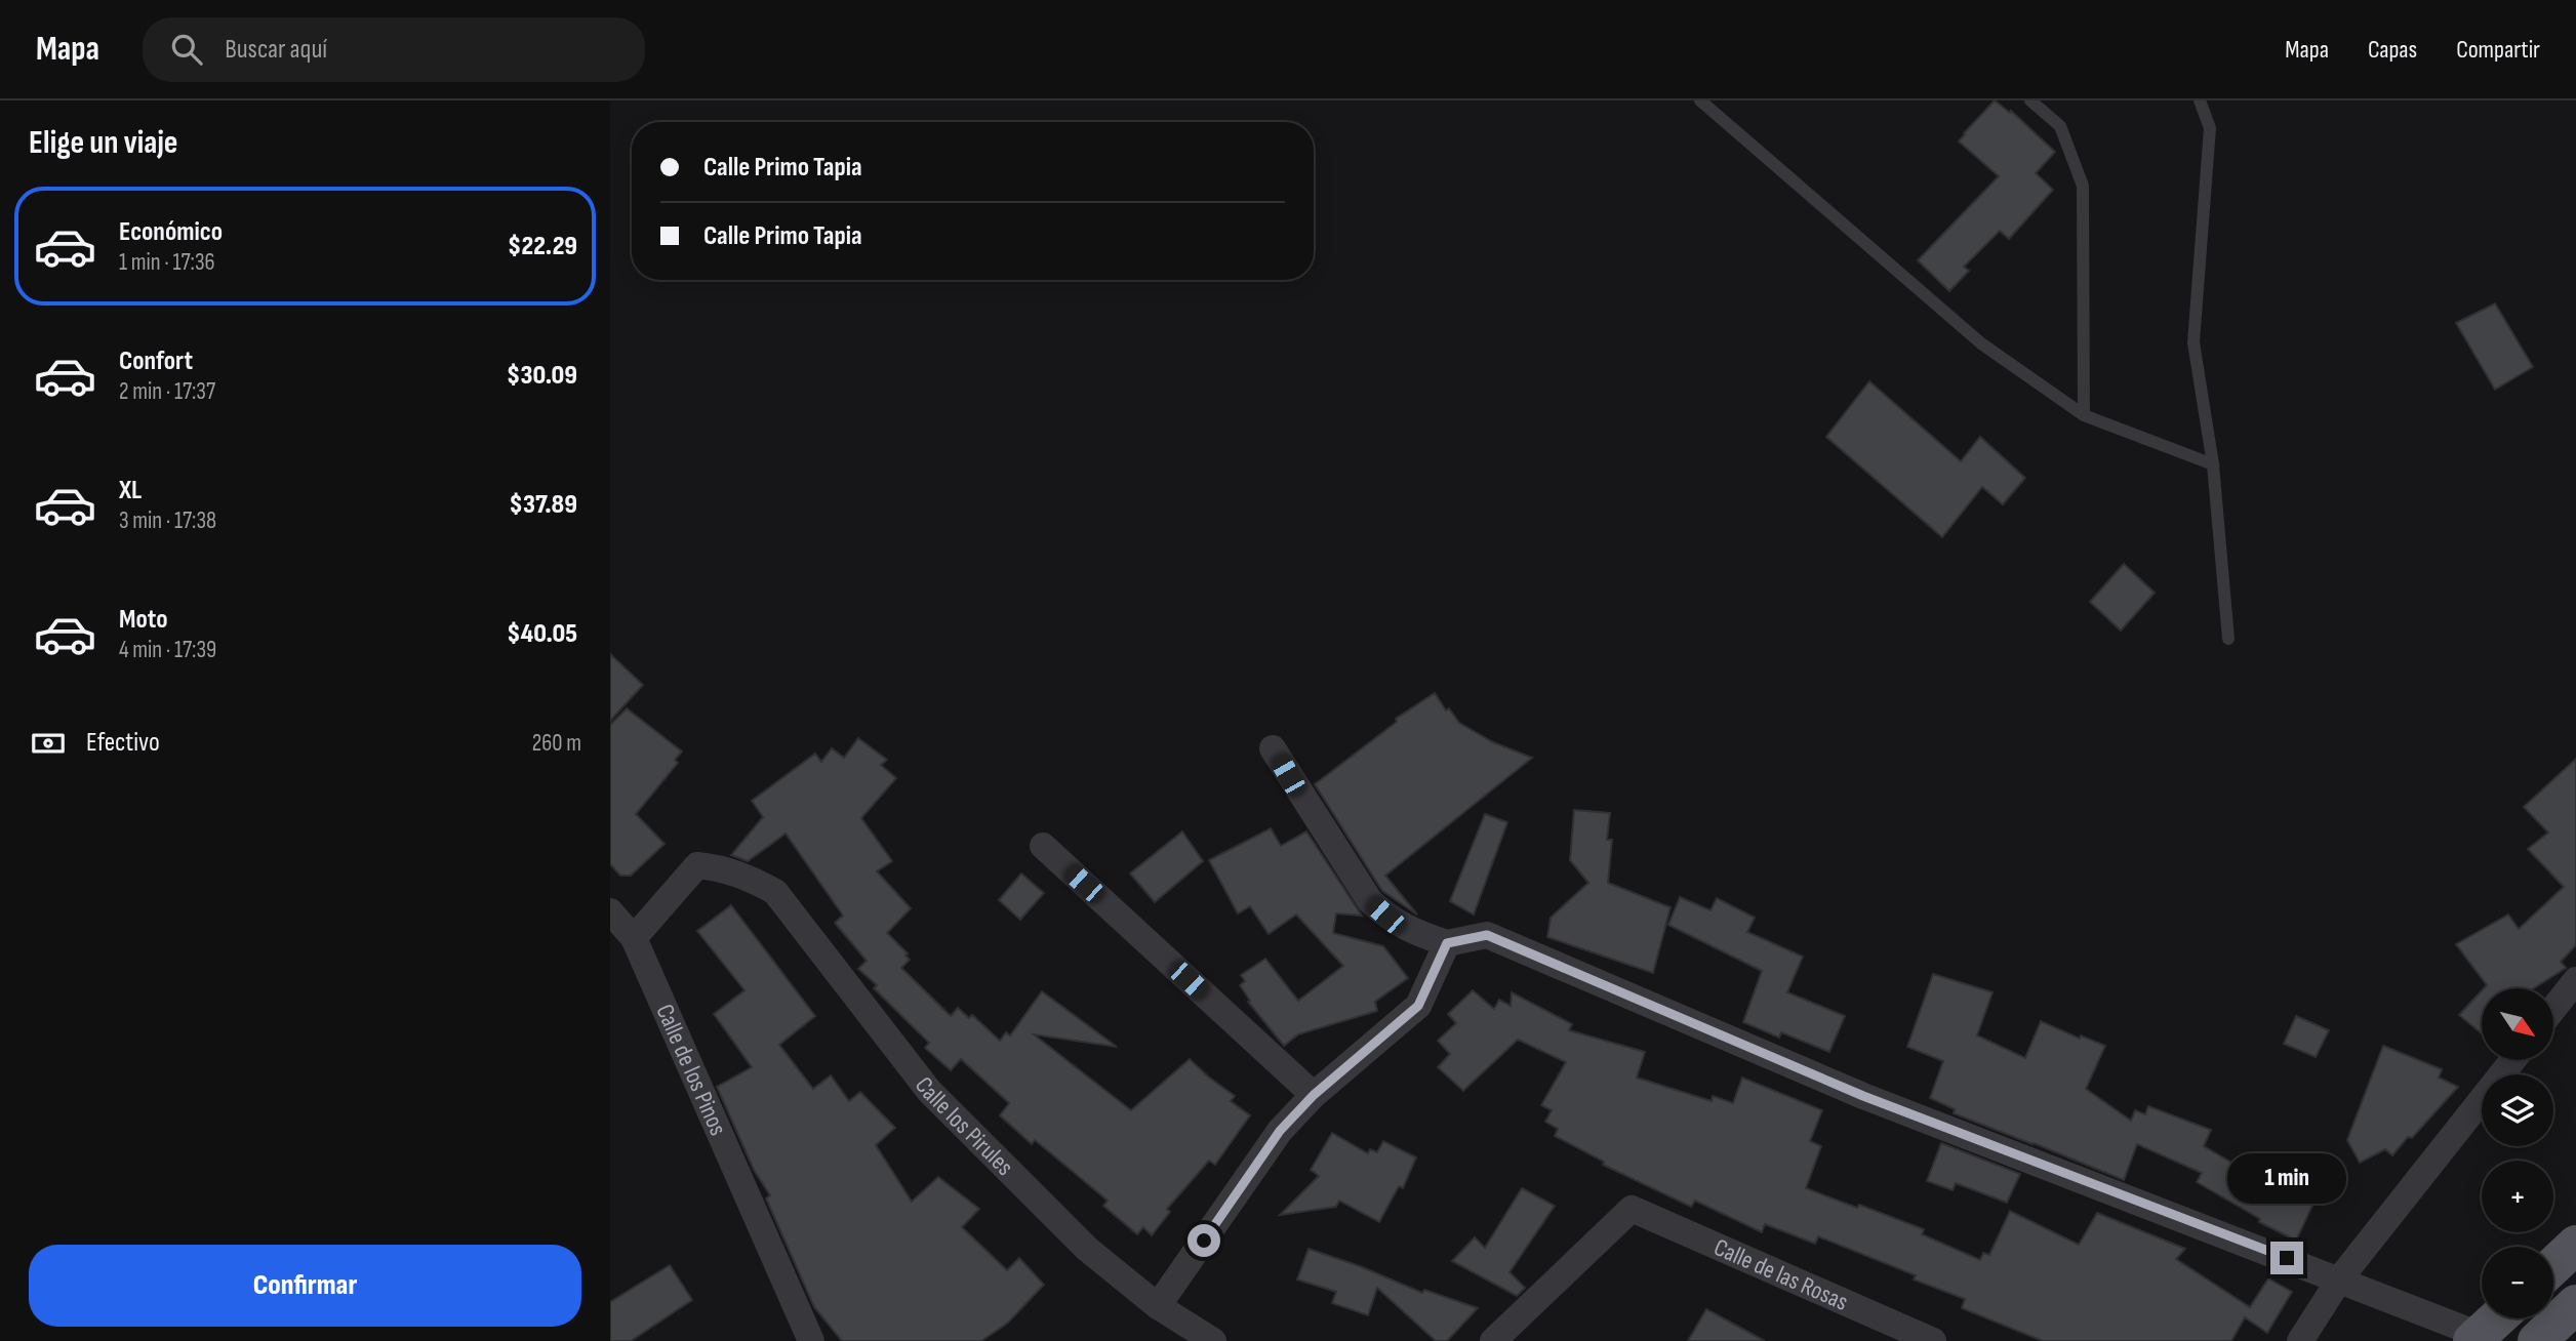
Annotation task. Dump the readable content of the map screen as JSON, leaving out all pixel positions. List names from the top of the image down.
{
  "streets": {
    "street": ["Calle de los Pinos", "Calle los Pirules", "Calle de las Rosas"]
  },
  "crossings": [
    ["Calle de los Pinos", "Calle los Pirules"]
  ],
  "north": "bottom right",
  "page": {
    "header": "Mapa",
    "search": "Buscar aquí",
    "nav": ["Mapa", "Capas", "Compartir"],
    "heading": "Elige un viaje",
    "banner": ["Calle Primo Tapia", "Calle Primo Tapia"],
    "list": [
      {
        "name": "Económico",
        "note": "1 min · 17:36",
        "value": "$22.29"
      },
      {
        "name": "Confort",
        "note": "2 min · 17:37",
        "value": "$30.09"
      },
      {
        "name": "XL",
        "note": "3 min · 17:38",
        "value": "$37.89"
      },
      {
        "name": "Moto",
        "note": "4 min · 17:39",
        "value": "$40.05"
      }
    ],
    "pay": ["Efectivo", "260 m"],
    "map_buttons": ["+", "−"],
    "bubble": "1 min",
    "buttons": "Confirmar"
  }
}
